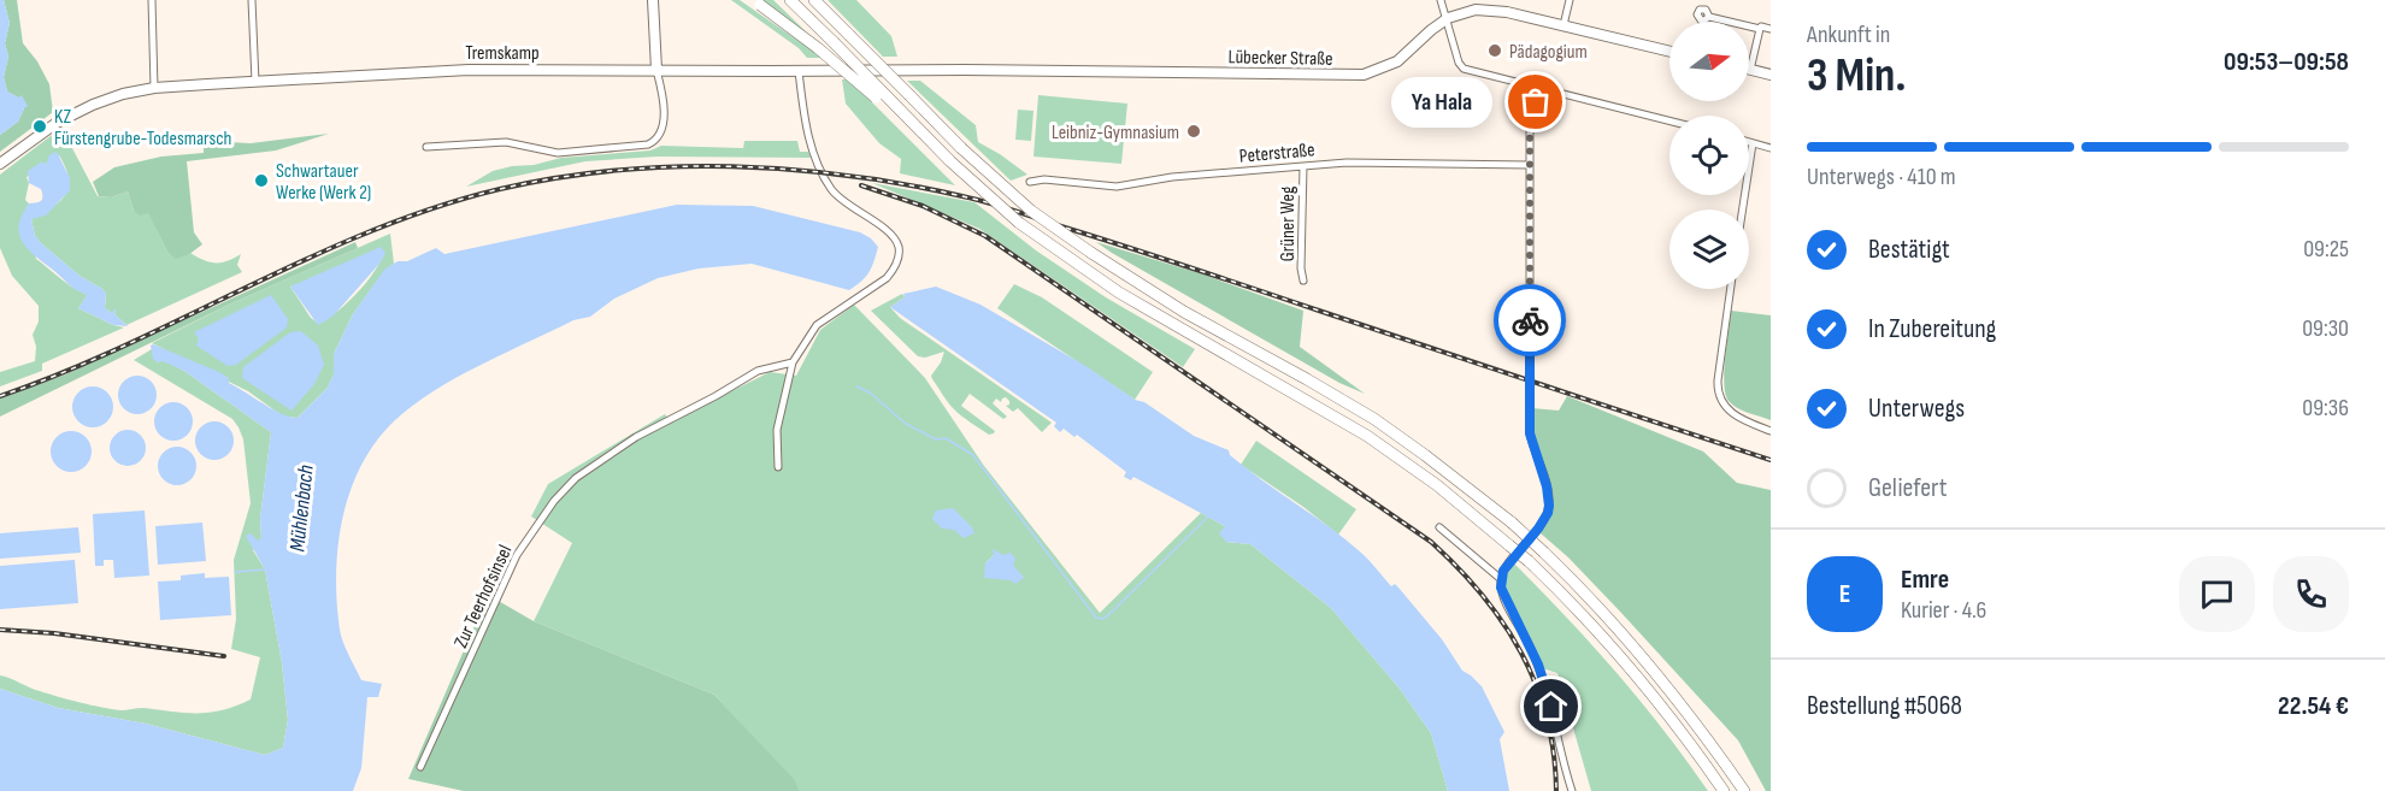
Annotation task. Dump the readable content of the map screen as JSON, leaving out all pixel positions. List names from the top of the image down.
{
  "streets": {
    "main road": ["Tremskamp", "Lübecker Straße"],
    "street": ["Peterstraße", "Grüner Weg", "Zur Teerhofsinsel"]
  },
  "crossings": [
    ["Tremskamp", "Lübecker Straße"],
    ["Peterstraße", "Grüner Weg"]
  ],
  "water": ["Mühlenbach"],
  "places": [
    "Pädagogium",
    "Ya Hala",
    "KZ Fürstengrube-Todesmarsch",
    "Leibniz-Gymnasium",
    "Schwartauer Werke (Werk 2)"
  ],
  "north": "right",
  "page": {
    "heading": ["3 Min.", "Ankunft in", "09:53–09:58"],
    "panel": [
      "Emre",
      "Kurier · 4.6",
      "Bestellung #5068",
      "22.54 €"
    ],
    "bubble": "Ya Hala",
    "bar": "Unterwegs · 410 m",
    "list": [
      ["Bestätigt", "09:25"],
      ["In Zubereitung", "09:30"],
      ["Unterwegs", "09:36"],
      "Geliefert"
    ],
    "round": "E"
  }
}
